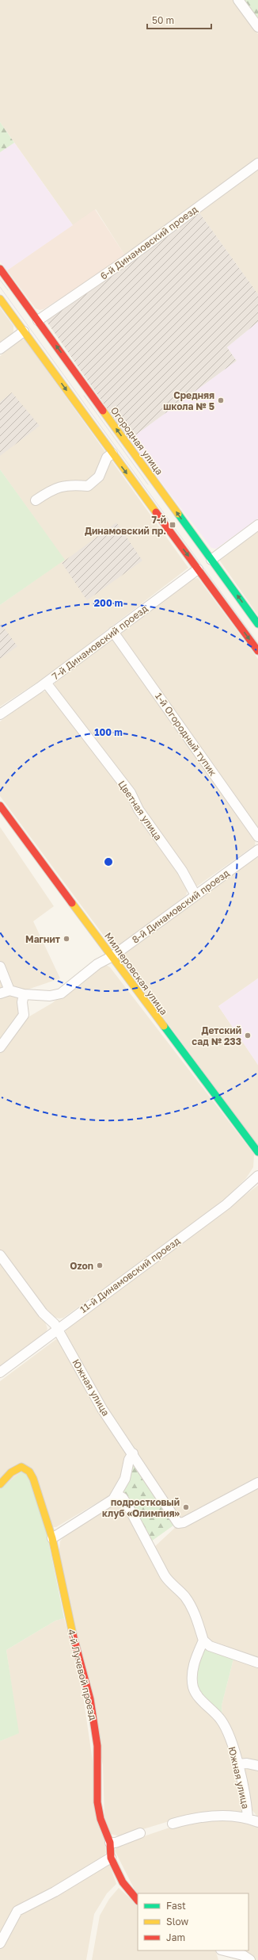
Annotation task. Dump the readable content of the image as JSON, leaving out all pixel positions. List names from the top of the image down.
{
  "streets": {
    "street": [
      "6-й Динамовский проезд",
      "Огородная улица",
      "7-й Динамовский проезд",
      "1-й Огородный тупик",
      "Цветная улица",
      "8-й Динамовский проезд",
      "Миллеровская улица",
      "11-й Динамовский проезд",
      "Южная улица",
      "4-й Лучевой проезд"
    ]
  },
  "crossings": [
    ["6-й Динамовский проезд", "Огородная улица"],
    ["7-й Динамовский проезд", "1-й Огородный тупик"],
    ["7-й Динамовский проезд", "Цветная улица"],
    ["Цветная улица", "8-й Динамовский проезд"],
    ["8-й Динамовский проезд", "Миллеровская улица"],
    ["11-й Динамовский проезд", "Южная улица"]
  ],
  "places": {
    "other": [
      "Средняя школа № 5",
      "Магнит",
      "Детский сад № 233",
      "Ozon",
      "подростковый клуб «Олимпия»"
    ],
    "transit": ["7-й Динамовский пр."]
  },
  "legend": ["Fast", "Slow", "Jam"],
  "scale_bar": "50 m",
  "rings": ["200 m", "100 m"]
}
